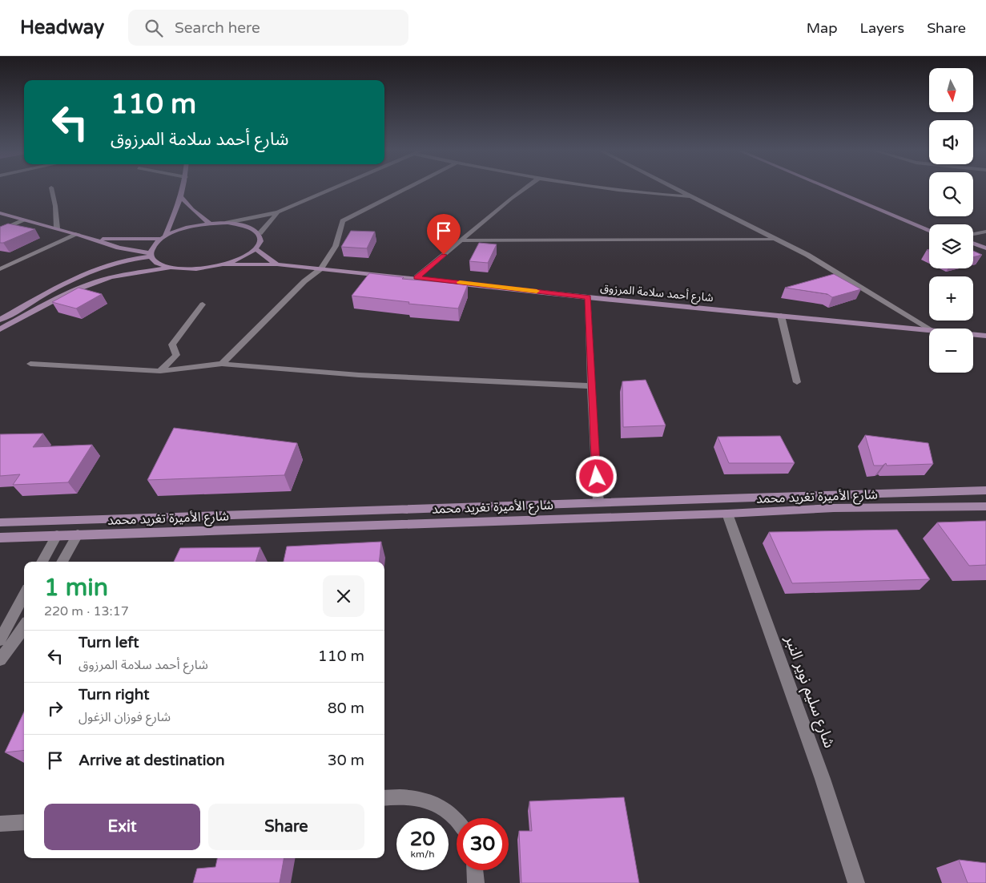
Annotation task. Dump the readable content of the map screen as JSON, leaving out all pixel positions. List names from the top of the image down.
{
  "streets": {
    "street": ["شارع أحمد سلامة المرزوق", "شارع الأميرة تغريد محمد", "شارع سليم نوير النبر"]
  },
  "crossings": [
    ["شارع الأميرة تغريد محمد", "شارع سليم نوير النبر"]
  ],
  "north": "bottom",
  "page": {
    "header": "Headway",
    "search": "Search here",
    "nav": ["Map", "Layers", "Share"],
    "map_buttons": ["+", "−"],
    "turn": ["110 m", "شارع أحمد سلامة المرزوق"],
    "heading": ["1 min", "220 m · 13:17"],
    "list": [
      {
        "name": "Turn left",
        "note": "شارع أحمد سلامة المرزوق",
        "value": "110 m"
      },
      {
        "name": "Turn right",
        "note": "شارع فوزان الزغول",
        "value": "80 m"
      },
      {
        "name": "Arrive at destination",
        "value": "30 m"
      }
    ],
    "buttons": ["Exit", "Share"],
    "speed": "20 km/h",
    "limit": "30"
  }
}
